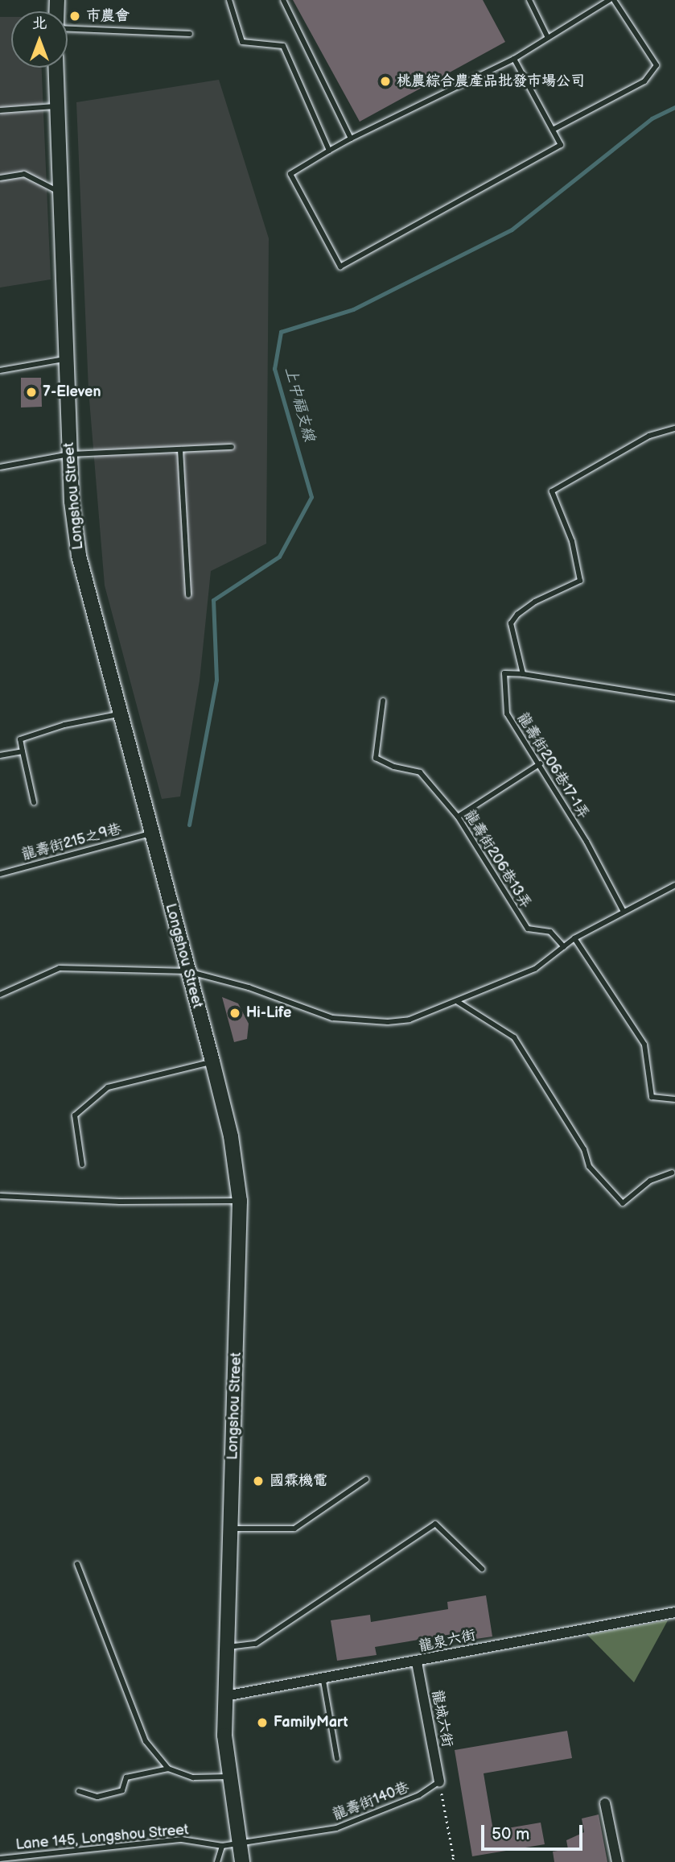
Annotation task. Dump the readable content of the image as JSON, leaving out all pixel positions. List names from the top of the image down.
{
  "streets": {
    "street": ["Longshou Street", "龍泉六街", "龍城六街"],
    "lane": [
      "龍壽街206巷17-1弄",
      "龍壽街215之9巷",
      "龍壽街206巷13弄",
      "龍壽街140巷",
      "Lane 145, Longshou Street"
    ]
  },
  "crossings": [
    ["Longshou Street", "龍壽街215之9巷"],
    ["Longshou Street", "龍泉六街"],
    ["Longshou Street", "龍壽街140巷"],
    ["Longshou Street", "Lane 145, Longshou Street"],
    ["龍泉六街", "龍城六街"],
    ["龍城六街", "龍壽街140巷"],
    ["龍壽街140巷", "Lane 145, Longshou Street"]
  ],
  "water": ["上中福支線"],
  "places": [
    "市農會",
    "桃農綜合農產品批發市場公司",
    "7-Eleven",
    "Hi-Life",
    "國霖機電",
    "FamilyMart"
  ],
  "scale_bar": "50 m",
  "north": "top"
}
